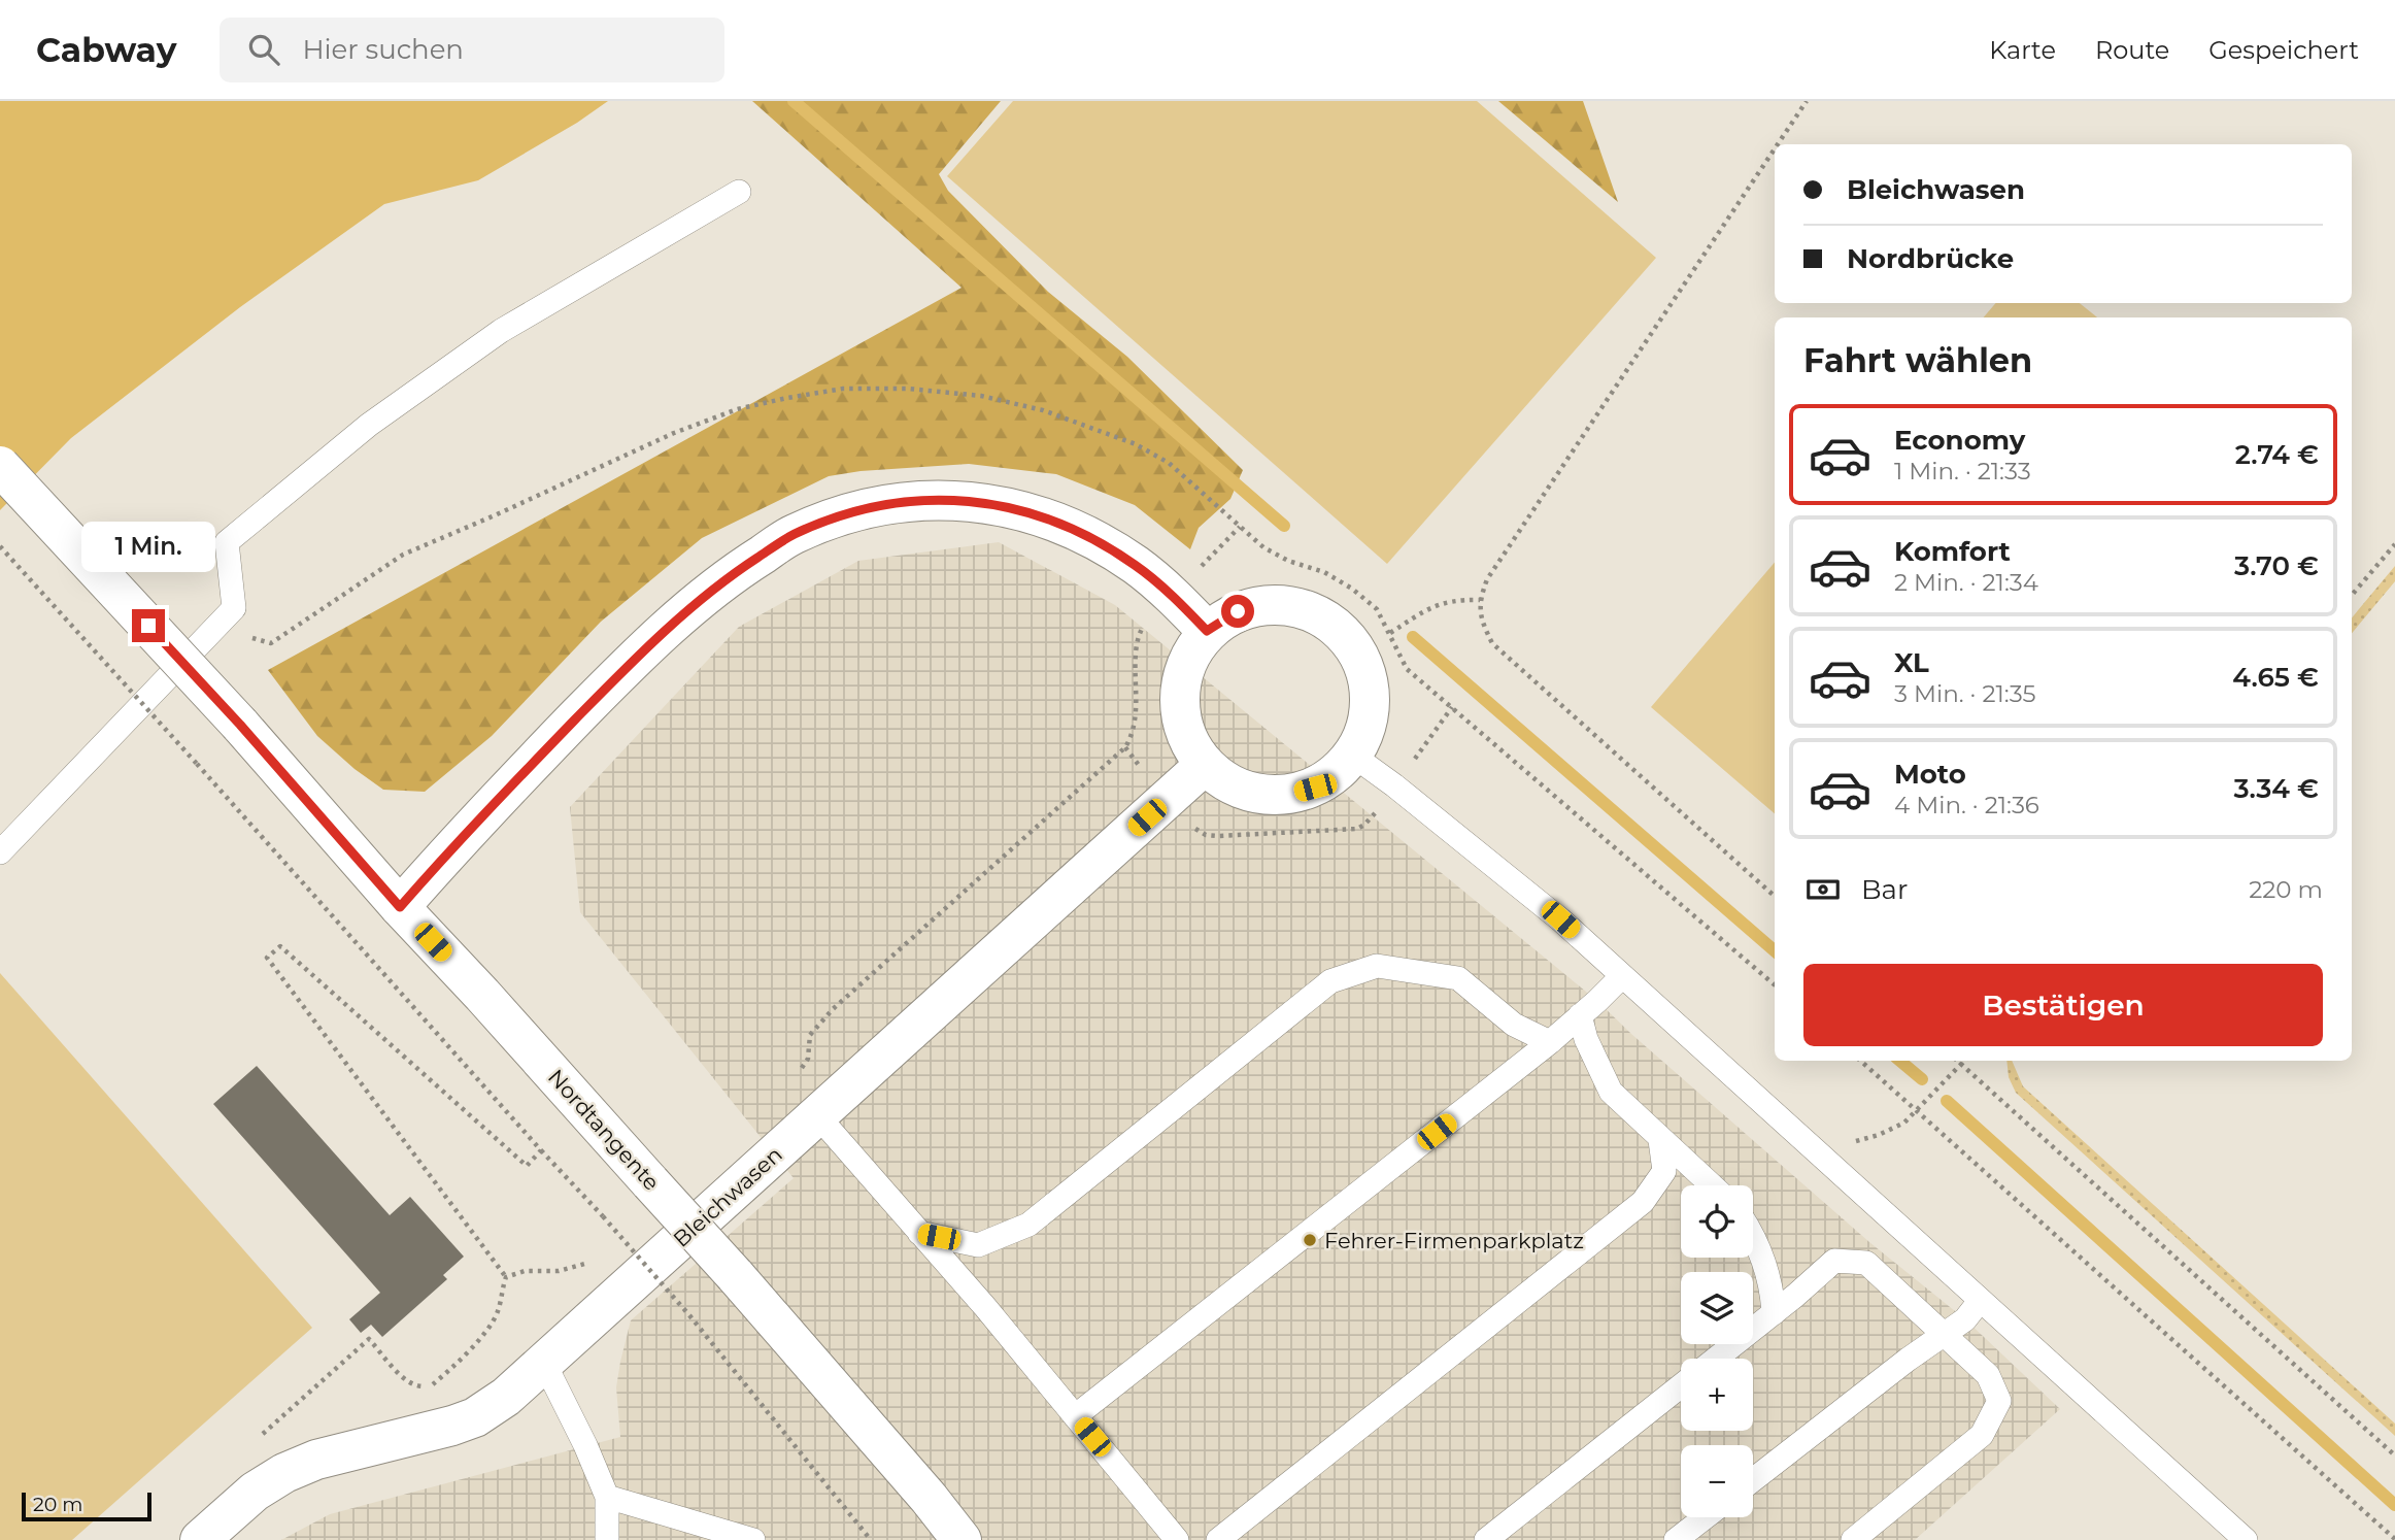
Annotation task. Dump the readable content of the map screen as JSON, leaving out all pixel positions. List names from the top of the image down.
{
  "streets": {
    "street": ["Nordtangente", "Bleichwasen"]
  },
  "places": ["Fehrer-Firmenparkplatz"],
  "scale_bar": "20 m",
  "page": {
    "header": "Cabway",
    "search": "Hier suchen",
    "nav": ["Karte", "Route", "Gespeichert"],
    "banner": ["Bleichwasen", "Nordbrücke"],
    "heading": "Fahrt wählen",
    "list": [
      {
        "name": "Economy",
        "note": "1 Min. · 21:33",
        "value": "2.74 €"
      },
      {
        "name": "Komfort",
        "note": "2 Min. · 21:34",
        "value": "3.70 €"
      },
      {
        "name": "XL",
        "note": "3 Min. · 21:35",
        "value": "4.65 €"
      },
      {
        "name": "Moto",
        "note": "4 Min. · 21:36",
        "value": "3.34 €"
      }
    ],
    "bubble": "1 Min.",
    "pay": ["Bar", "220 m"],
    "buttons": "Bestätigen",
    "map_buttons": ["+", "−"],
    "scale": "20 m"
  }
}
